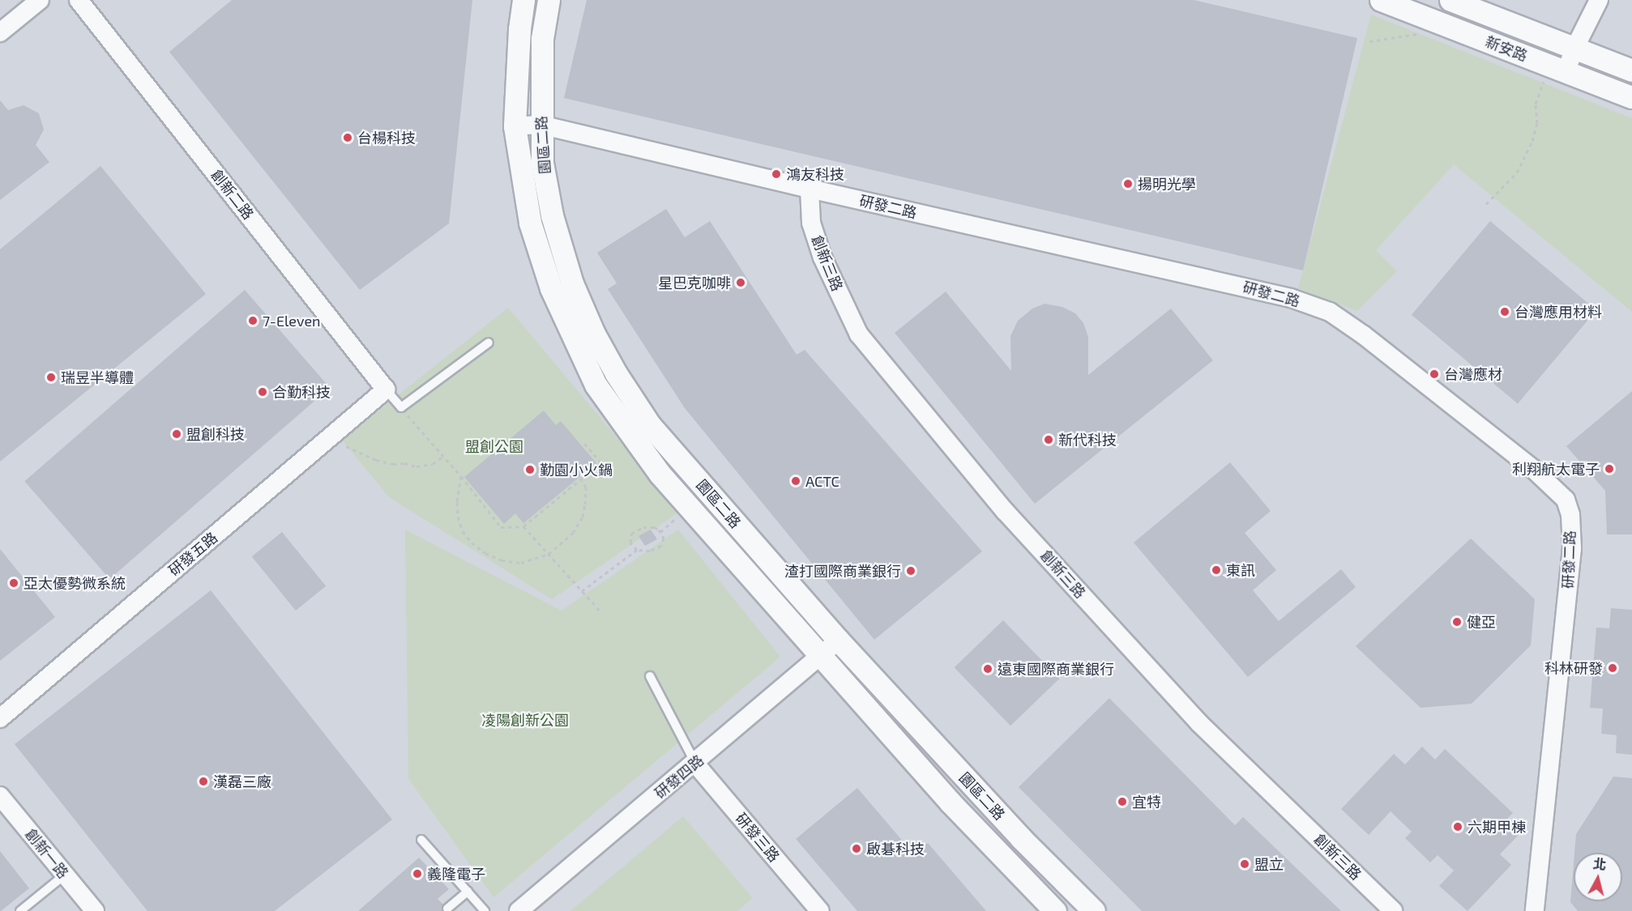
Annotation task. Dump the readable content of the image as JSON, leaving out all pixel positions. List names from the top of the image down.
{
  "streets": {
    "street": [
      "新安路",
      "園區二路",
      "創新二路",
      "研發二路",
      "創新三路",
      "研發五路",
      "研發四路",
      "研發三路",
      "創新一路"
    ]
  },
  "crossings": [
    ["園區二路", "研發二路"],
    ["園區二路", "研發四路"],
    ["創新二路", "研發五路"],
    ["研發二路", "創新三路"],
    ["研發四路", "研發三路"]
  ],
  "parks": ["盟創公園", "凌陽創新公園"],
  "places": [
    "台楊科技",
    "鴻友科技",
    "揚明光學",
    "星巴克咖啡",
    "台灣應用材料",
    "7-Eleven",
    "台灣應材",
    "瑞昱半導體",
    "合勤科技",
    "盟創科技",
    "新代科技",
    "利翔航太電子",
    "勤園小火鍋",
    "ACTC",
    "東訊",
    "渣打國際商業銀行",
    "亞太優勢微系統",
    "健亞",
    "科林研發",
    "遠東國際商業銀行",
    "漢磊三廠",
    "宜特",
    "六期甲棟",
    "啟碁科技",
    "盟立",
    "義隆電子"
  ],
  "north": "top"
}
